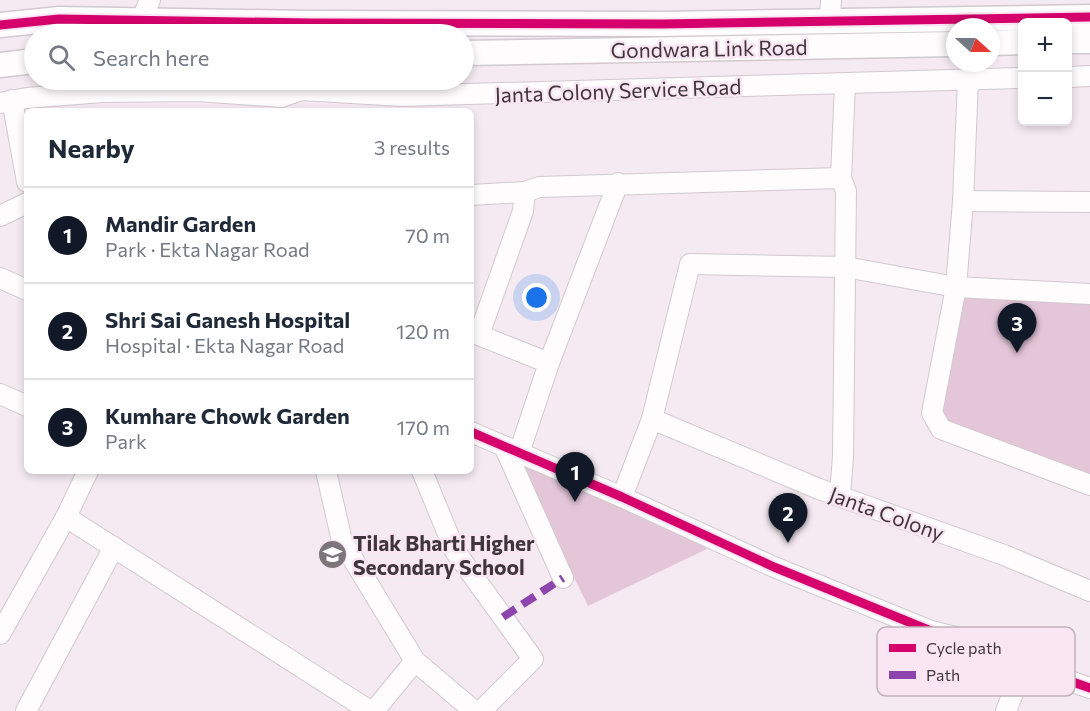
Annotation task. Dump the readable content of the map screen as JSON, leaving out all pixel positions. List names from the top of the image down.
{
  "streets": {
    "street": ["Gondwara Link Road", "Janta Colony Service Road", "Janta Colony"]
  },
  "places": {
    "school or university": ["Tilak Bharti Higher Secondary School"]
  },
  "legend": ["Cycle path", "Path"],
  "north": "right",
  "page": {
    "map_buttons": ["+", "−"],
    "search": "Search here",
    "heading": ["Nearby", "3 results"],
    "list": [
      {
        "mark": "1",
        "name": "Mandir Garden",
        "note": "Park · Ekta Nagar Road",
        "value": "70 m"
      },
      {
        "mark": "2",
        "name": "Shri Sai Ganesh Hospital",
        "note": "Hospital · Ekta Nagar Road",
        "value": "120 m"
      },
      {
        "mark": "3",
        "name": "Kumhare Chowk Garden",
        "note": "Park",
        "value": "170 m"
      }
    ],
    "pins": ["3", "1", "2"]
  }
}
